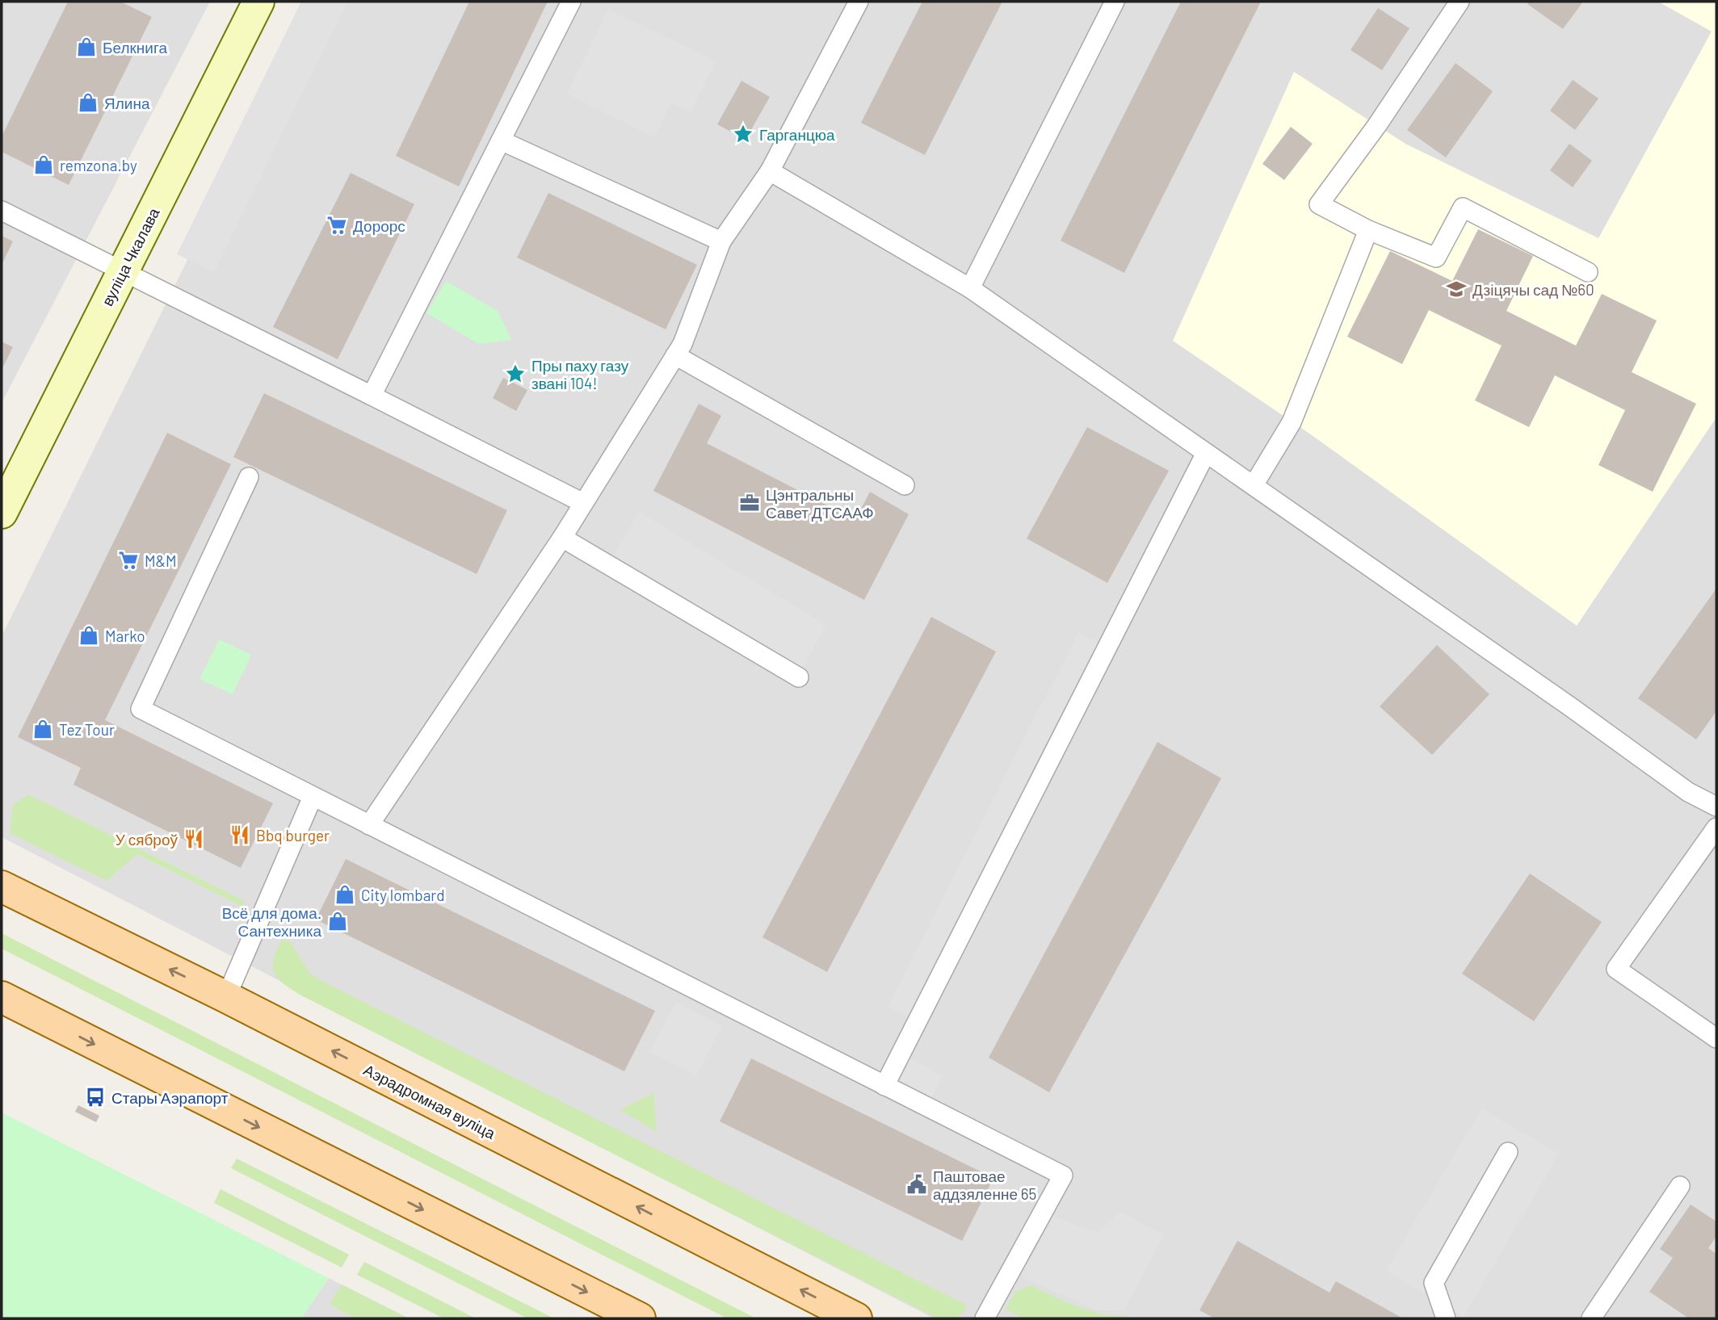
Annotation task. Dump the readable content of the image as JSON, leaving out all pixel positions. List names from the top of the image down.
{
  "streets": {
    "main road": ["вуліца Чкалава", "Аэрадромная вуліца"]
  },
  "places": {
    "shop": [
      "Белкнига",
      "Ялина",
      "remzona.by",
      "Marko",
      "Tez Tour",
      "City lombard",
      "Всё для дома. Сантехника"
    ],
    "place": ["Гарганцюа", "Пры паху газу звані 104!"],
    "supermarket": ["Дорорс", "M&M"],
    "school or university": ["Дзіцячы сад №60"],
    "office": ["Цэнтральны Савет ДТСААФ"],
    "restaurant": ["Bbq burger", "У сяброў"],
    "bus stop": ["Стары Аэрапорт"],
    "public building": ["Паштовае аддзяленне 65"]
  }
}
